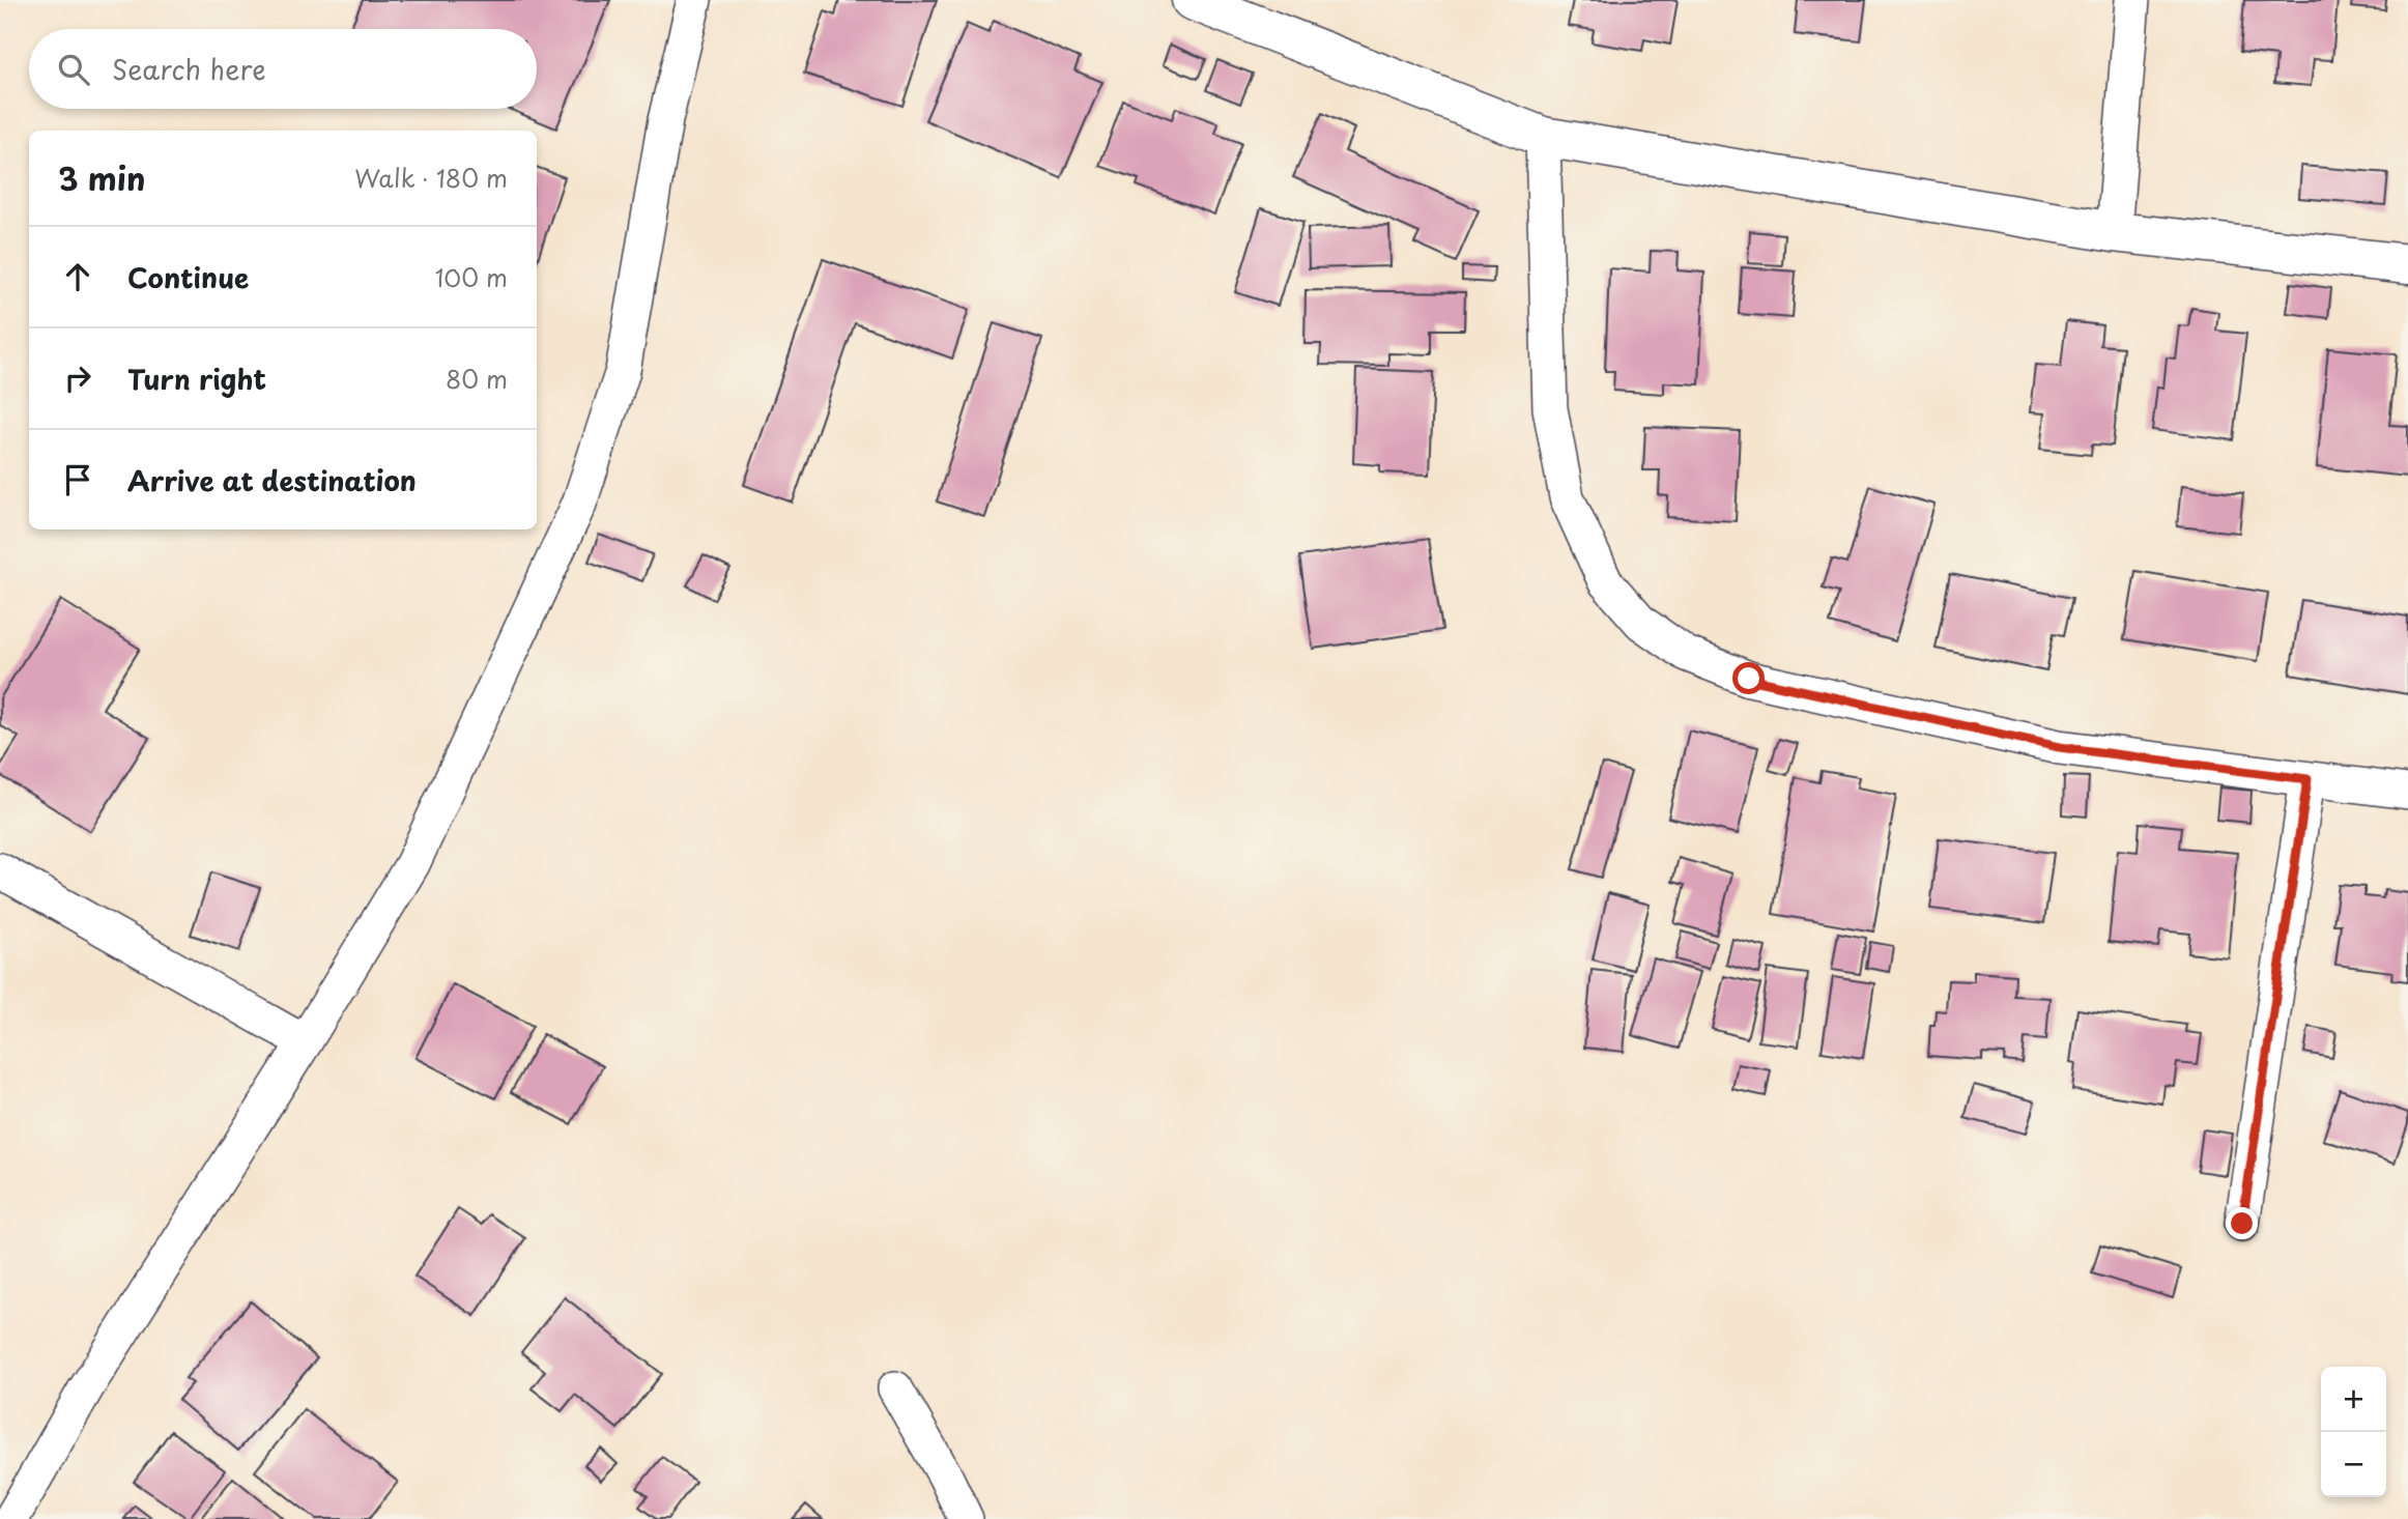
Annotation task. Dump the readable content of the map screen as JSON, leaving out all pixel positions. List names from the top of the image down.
{
  "page": {
    "search": "Search here",
    "heading": ["3 min", "Walk · 180 m"],
    "list": [
      ["Continue", "100 m"],
      ["Turn right", "80 m"],
      "Arrive at destination"
    ],
    "map_buttons": ["+", "−"]
  }
}
